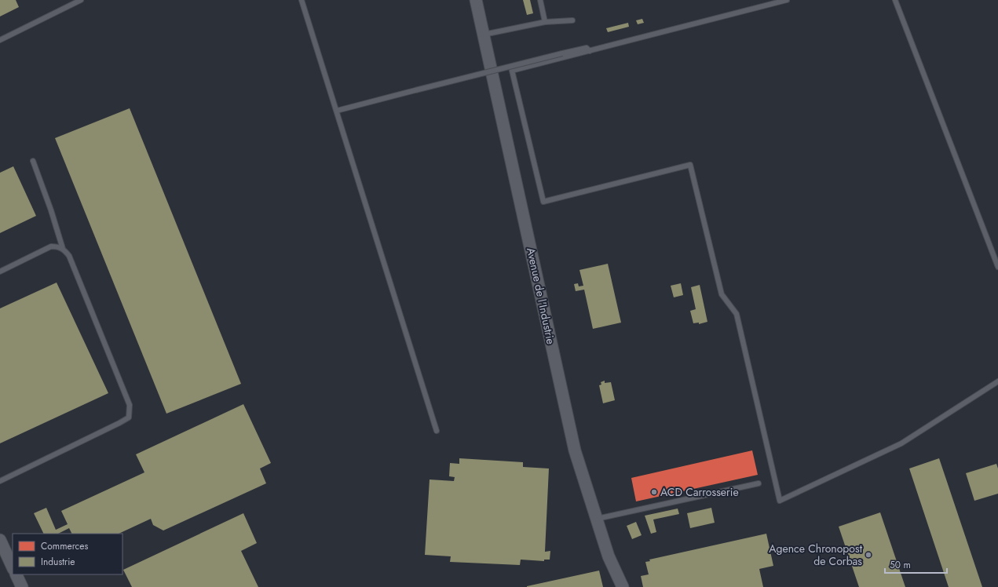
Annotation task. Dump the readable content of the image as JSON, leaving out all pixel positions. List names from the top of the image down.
{
  "streets": {
    "street": ["Avenue de l'Industrie"]
  },
  "places": ["ACD Carrosserie", "Agence Chronopost de Corbas"],
  "legend": ["Commerces", "Industrie"],
  "scale_bar": "50 m"
}
